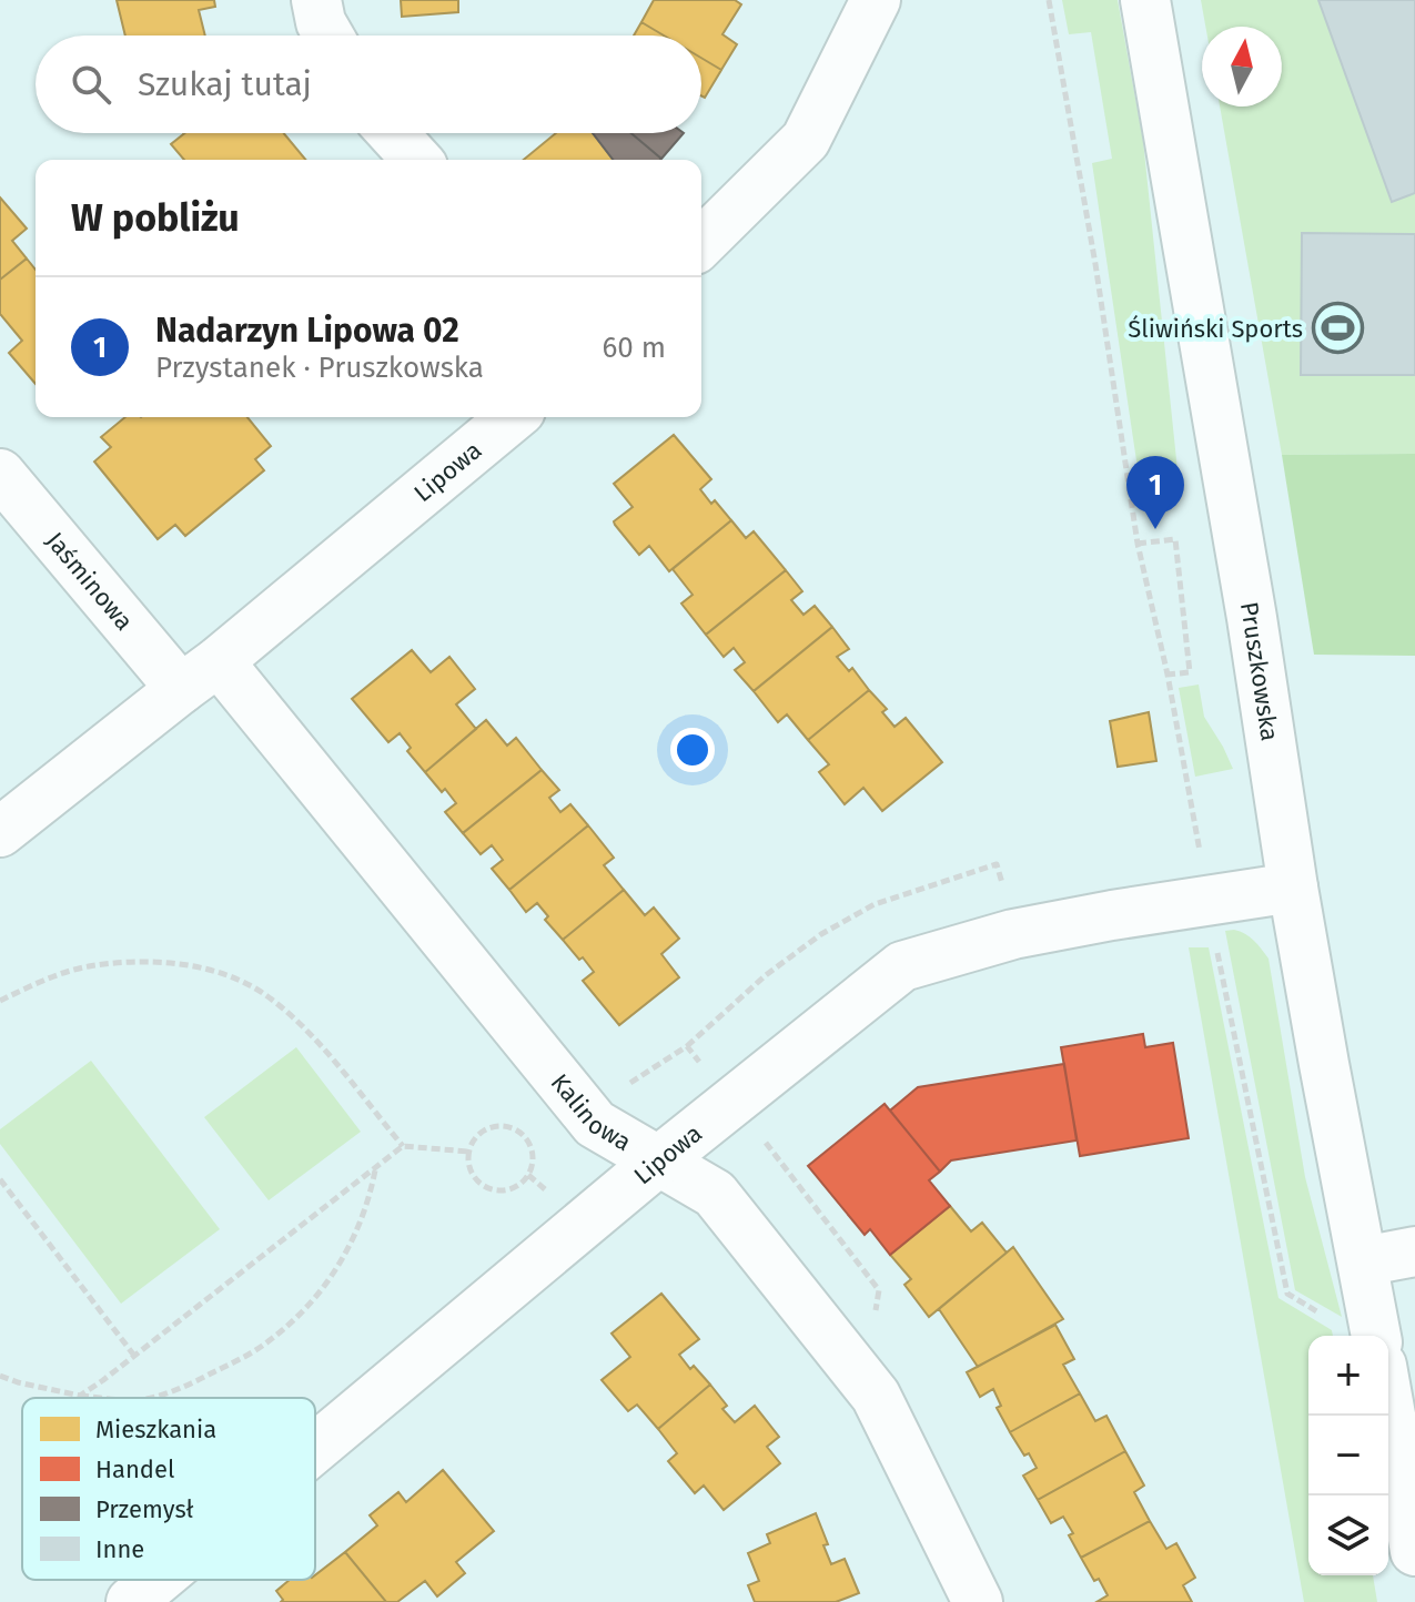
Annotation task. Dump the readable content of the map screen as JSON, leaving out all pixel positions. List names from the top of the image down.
{
  "streets": {
    "street": [
      "Lipowa",
      "Jaśminowa",
      "Pruszkowska",
      "Kalinowa"
    ]
  },
  "crossings": [
    ["Lipowa", "Jaśminowa"],
    ["Lipowa", "Pruszkowska"],
    ["Lipowa", "Kalinowa"],
    ["Jaśminowa", "Kalinowa"]
  ],
  "places": {
    "sports": ["Śliwiński Sports"]
  },
  "legend": [
    "Mieszkania",
    "Handel",
    "Przemysł",
    "Inne"
  ],
  "north": "top",
  "page": {
    "search": "Szukaj tutaj",
    "heading": "W pobliżu",
    "list": [
      {
        "mark": "1",
        "name": "Nadarzyn Lipowa 02",
        "note": "Przystanek · Pruszkowska",
        "value": "60 m"
      }
    ],
    "pins": "1",
    "map_buttons": ["+", "−"]
  }
}
